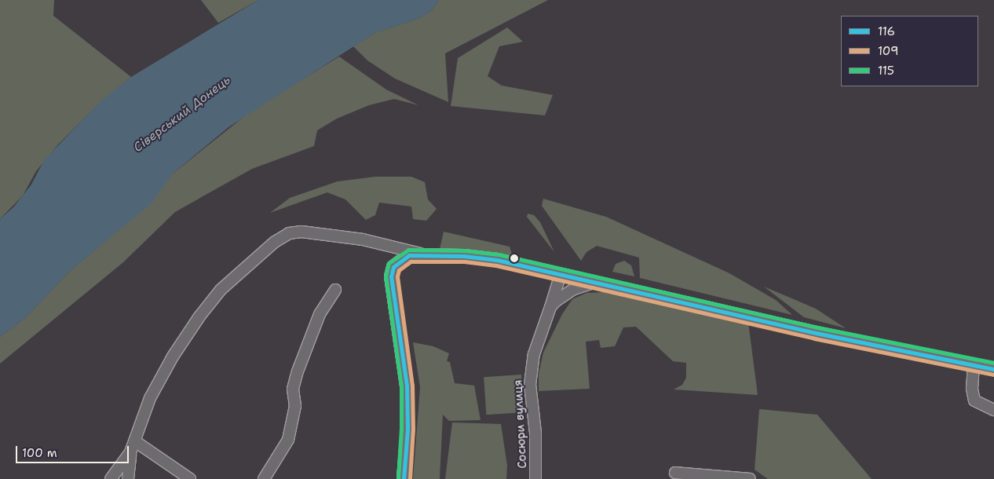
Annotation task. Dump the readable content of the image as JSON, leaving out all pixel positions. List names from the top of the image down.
{
  "streets": {
    "street": ["Сосюри вулиця"]
  },
  "water": ["Сіверський Донець"],
  "lines": ["transit line 115", "transit line 116", "transit line 109"],
  "legend": ["116", "109", "115"],
  "scale_bar": "100 m"
}
